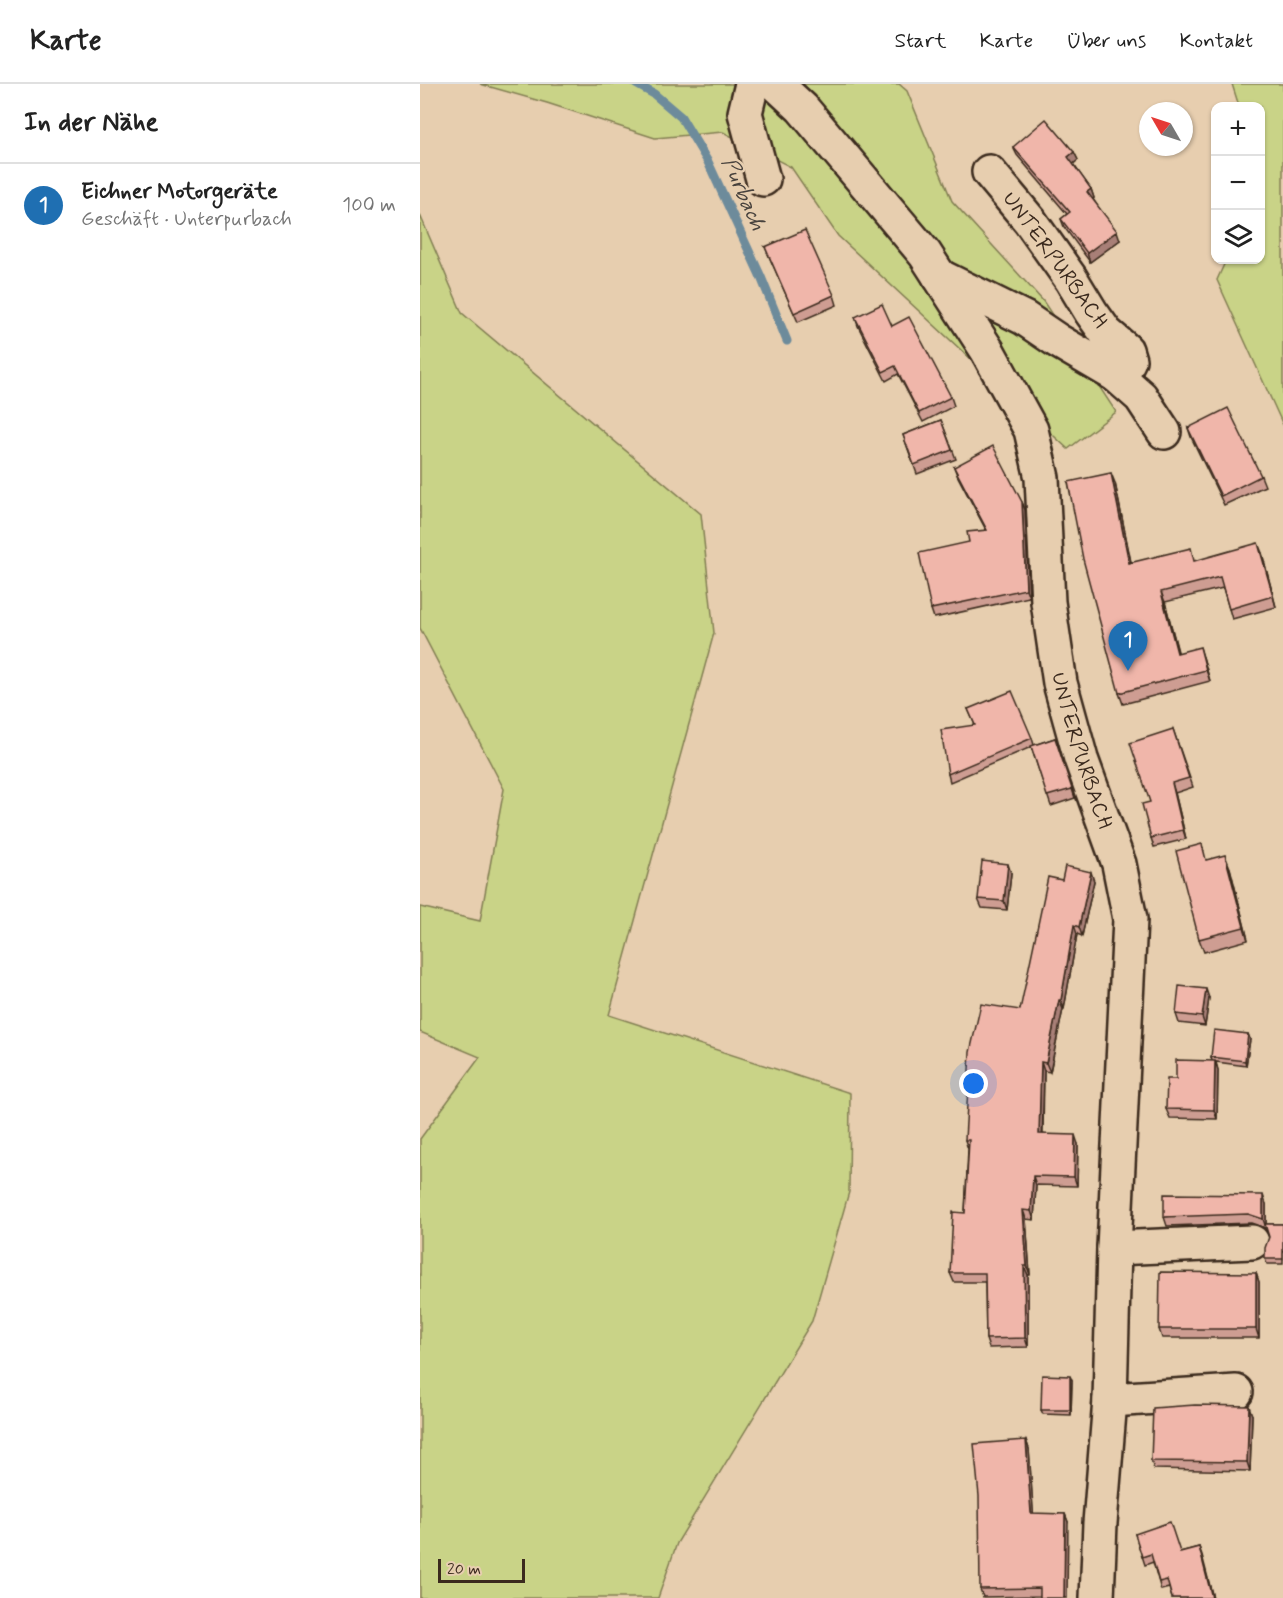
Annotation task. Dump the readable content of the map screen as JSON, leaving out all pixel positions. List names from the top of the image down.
{
  "streets": {
    "street": ["UNTERPURBACH"]
  },
  "water": ["Purbach"],
  "scale_bar": "20 m",
  "north": "top left",
  "page": {
    "header": "Karte",
    "nav": [
      "Start",
      "Karte",
      "Über uns",
      "Kontakt"
    ],
    "heading": "In der Nähe",
    "map_buttons": ["+", "−"],
    "list": [
      {
        "mark": "1",
        "name": "Eichner Motorgeräte",
        "note": "Geschäft · Unterpurbach",
        "value": "100 m"
      }
    ],
    "pins": "1",
    "scale": "20 m"
  }
}
